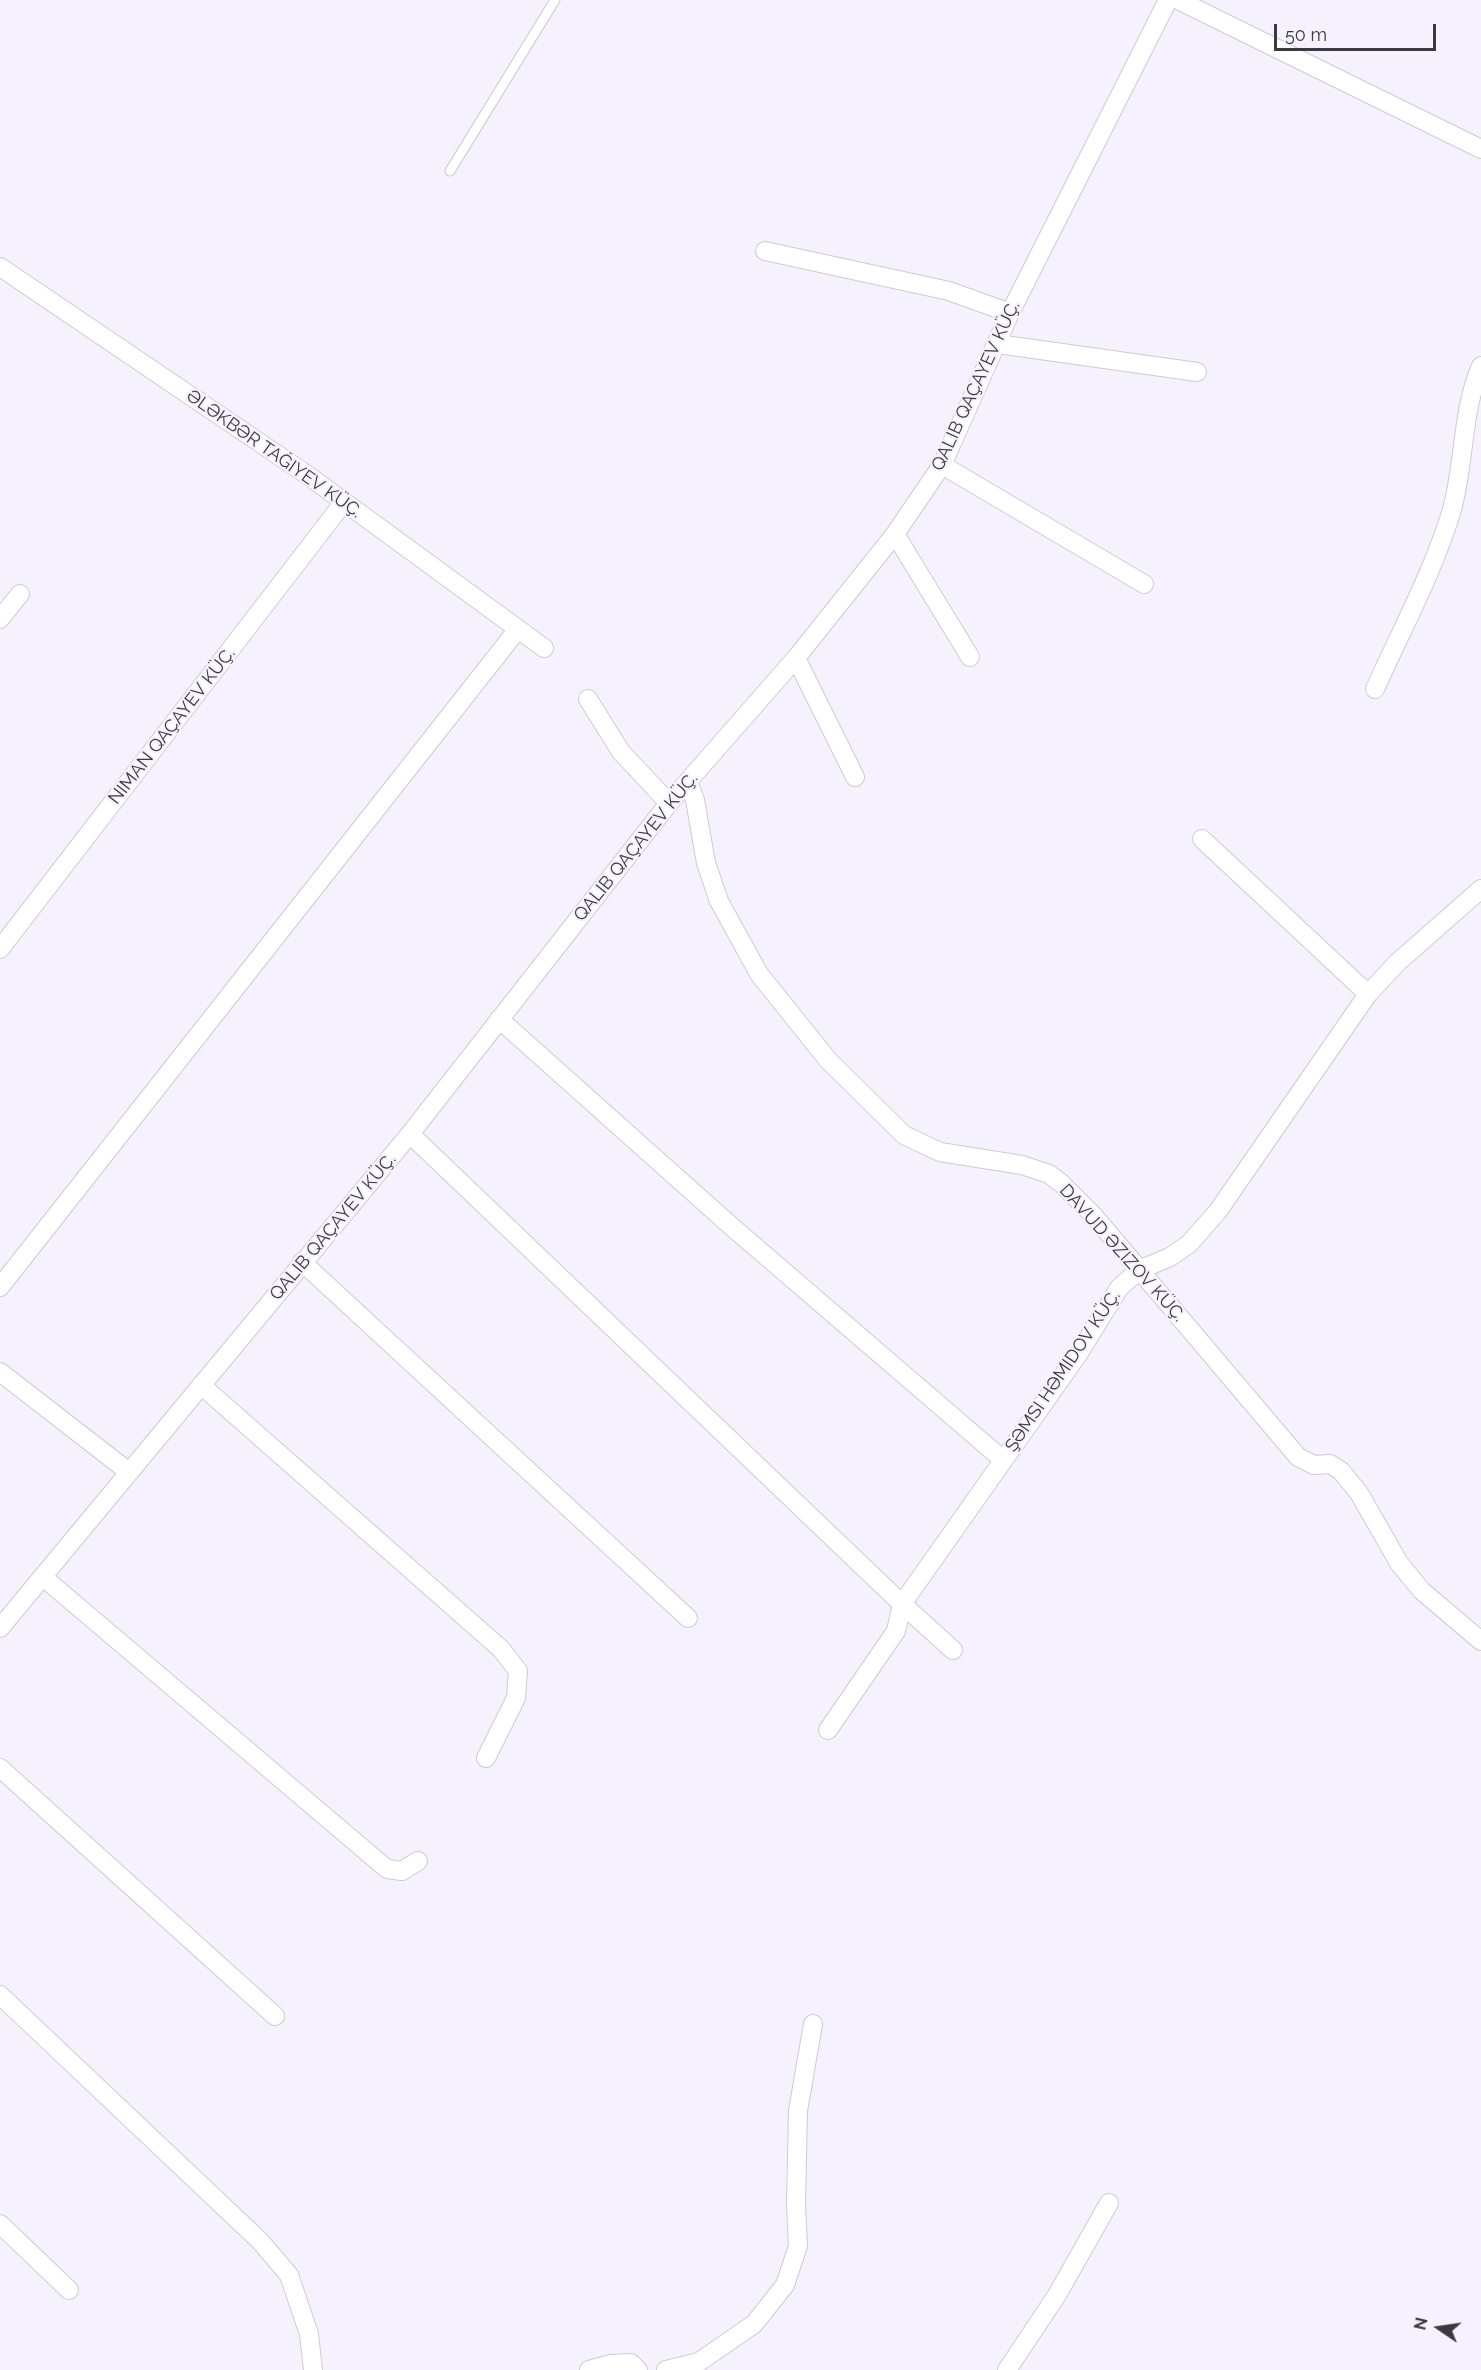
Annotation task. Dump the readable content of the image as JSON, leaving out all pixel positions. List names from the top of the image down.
{
  "streets": {
    "street": [
      "QALIB QAÇAYEV KÜÇ.",
      "NIMAN QAÇAYEV KÜÇ.",
      "DAVUD ƏZIZOV KÜÇ.",
      "ŞƏMSI HƏMIDOV KÜÇ."
    ]
  },
  "crossings": [
    ["QALIB QAÇAYEV KÜÇ.", "DAVUD ƏZIZOV KÜÇ."],
    ["DAVUD ƏZIZOV KÜÇ.", "ŞƏMSI HƏMIDOV KÜÇ."]
  ],
  "scale_bar": "50 m",
  "north": "left"
}
